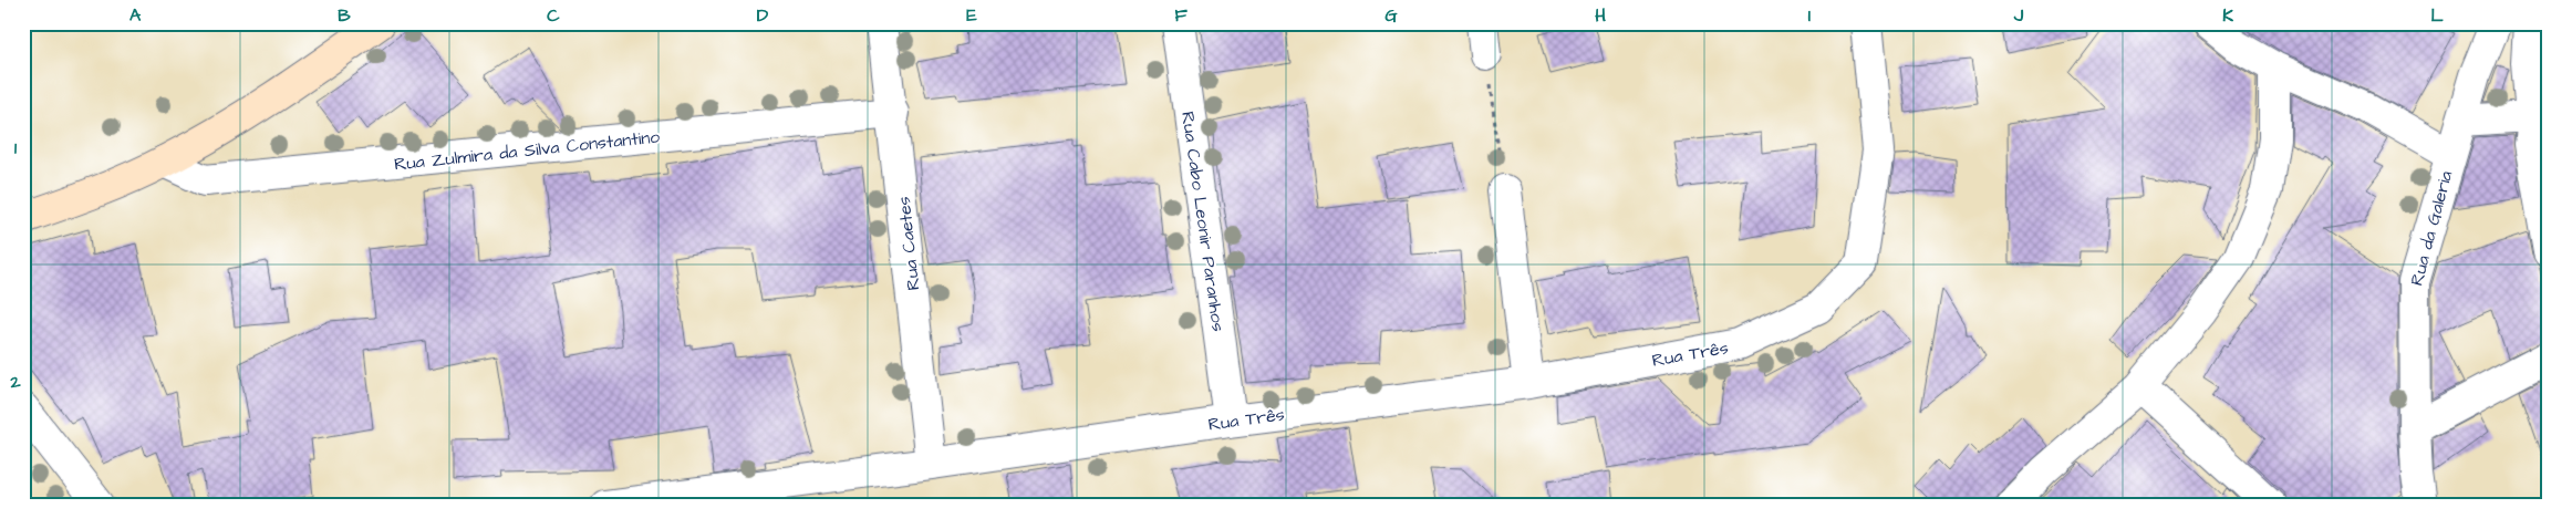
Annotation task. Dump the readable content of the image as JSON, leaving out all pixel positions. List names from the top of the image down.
{
  "streets": {
    "street": [
      "Rua Zulmira da Silva Constantino",
      "Rua Cabo Leonir Paranhos",
      "Rua da Galeria",
      "Rua Caetes",
      "Rua Três"
    ]
  },
  "crossings": [
    ["Rua Zulmira da Silva Constantino", "Rua Caetes"],
    ["Rua Cabo Leonir Paranhos", "Rua Três"],
    ["Rua Caetes", "Rua Três"]
  ],
  "grid": {
    "columns": [
      "A",
      "B",
      "C",
      "D",
      "E",
      "F",
      "G",
      "H",
      "I",
      "J",
      "K",
      "L"
    ],
    "rows": ["1", "2"]
  }
}
